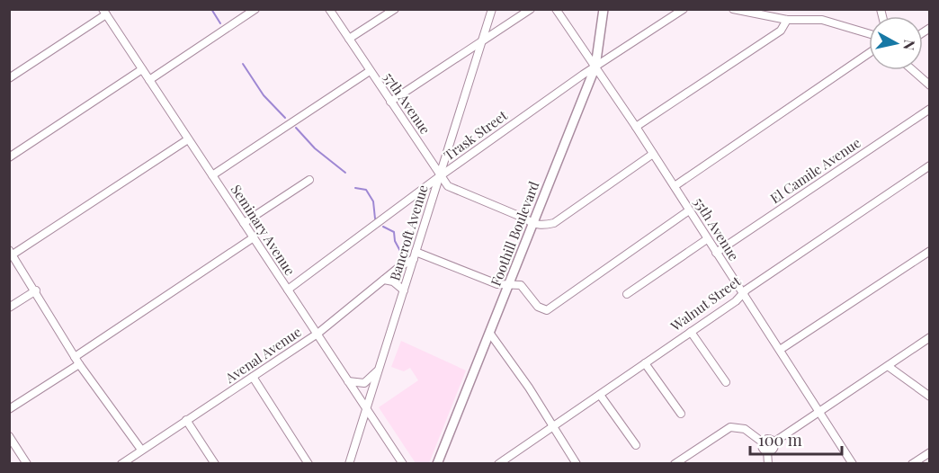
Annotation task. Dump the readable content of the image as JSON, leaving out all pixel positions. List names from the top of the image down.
{
  "streets": {
    "main road": ["Foothill Boulevard"],
    "street": [
      "57th Avenue",
      "Trask Street",
      "El Camile Avenue",
      "55th Avenue",
      "Seminary Avenue",
      "Bancroft Avenue",
      "Walnut Street",
      "Avenal Avenue"
    ]
  },
  "crossings": [
    ["57th Avenue", "Trask Street"],
    ["57th Avenue", "Bancroft Avenue"],
    ["57th Avenue", "Foothill Boulevard"],
    ["Trask Street", "55th Avenue"],
    ["Trask Street", "Seminary Avenue"],
    ["Trask Street", "Bancroft Avenue"],
    ["Trask Street", "Foothill Boulevard"],
    ["El Camile Avenue", "55th Avenue"],
    ["55th Avenue", "Foothill Boulevard"],
    ["55th Avenue", "Walnut Street"],
    ["Seminary Avenue", "Bancroft Avenue"],
    ["Seminary Avenue", "Avenal Avenue"],
    ["Bancroft Avenue", "Avenal Avenue"]
  ],
  "scale_bar": "100 m",
  "north": "right"
}
